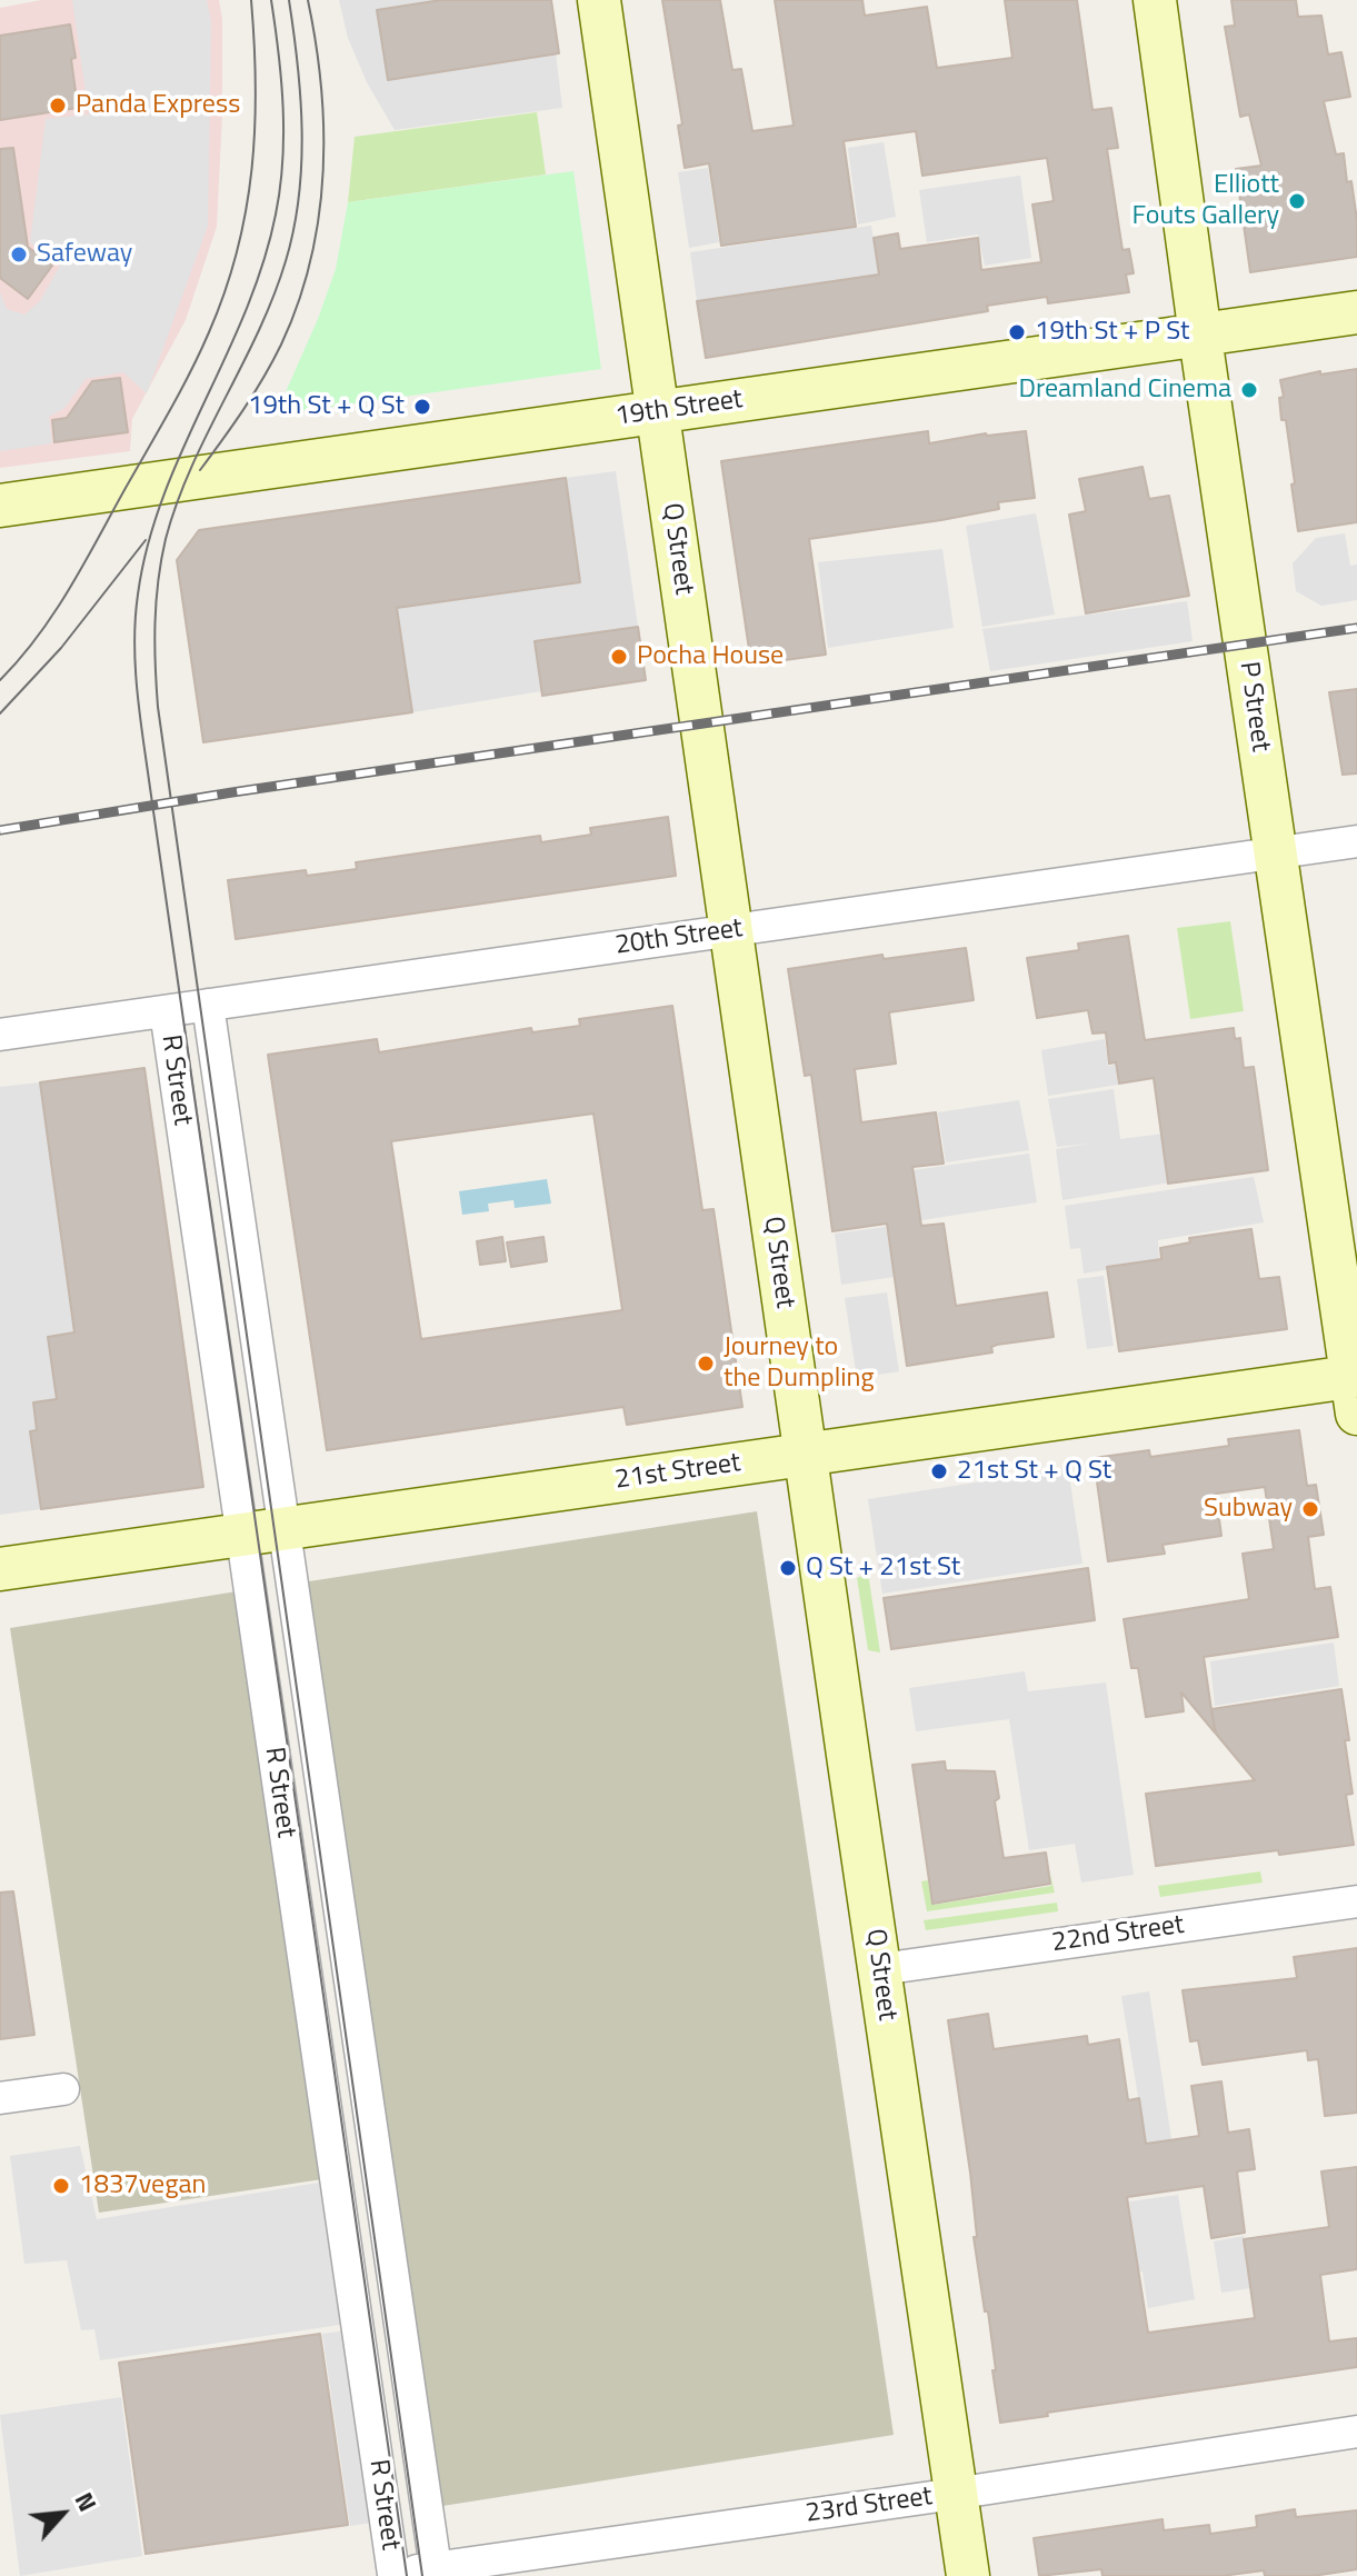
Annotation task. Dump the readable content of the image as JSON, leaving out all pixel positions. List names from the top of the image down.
{
  "streets": {
    "main road": [
      "19th Street",
      "Q Street",
      "P Street",
      "21st Street"
    ],
    "street": [
      "20th Street",
      "R Street",
      "22nd Street",
      "23rd Street"
    ]
  },
  "crossings": [
    ["19th Street", "Q Street"],
    ["19th Street", "P Street"],
    ["Q Street", "20th Street"],
    ["Q Street", "21st Street"],
    ["Q Street", "22nd Street"],
    ["Q Street", "23rd Street"],
    ["P Street", "20th Street"],
    ["P Street", "21st Street"],
    ["20th Street", "R Street"],
    ["R Street", "21st Street"],
    ["R Street", "23rd Street"]
  ],
  "places": [
    "Panda Express",
    "Elliott Fouts Gallery",
    "Safeway",
    "19th St + P St",
    "Dreamland Cinema",
    "19th St + Q St",
    "Pocha House",
    "Journey to the Dumpling",
    "21st St + Q St",
    "Subway",
    "Q St + 21st St",
    "1837vegan"
  ],
  "north": "top right"
}
